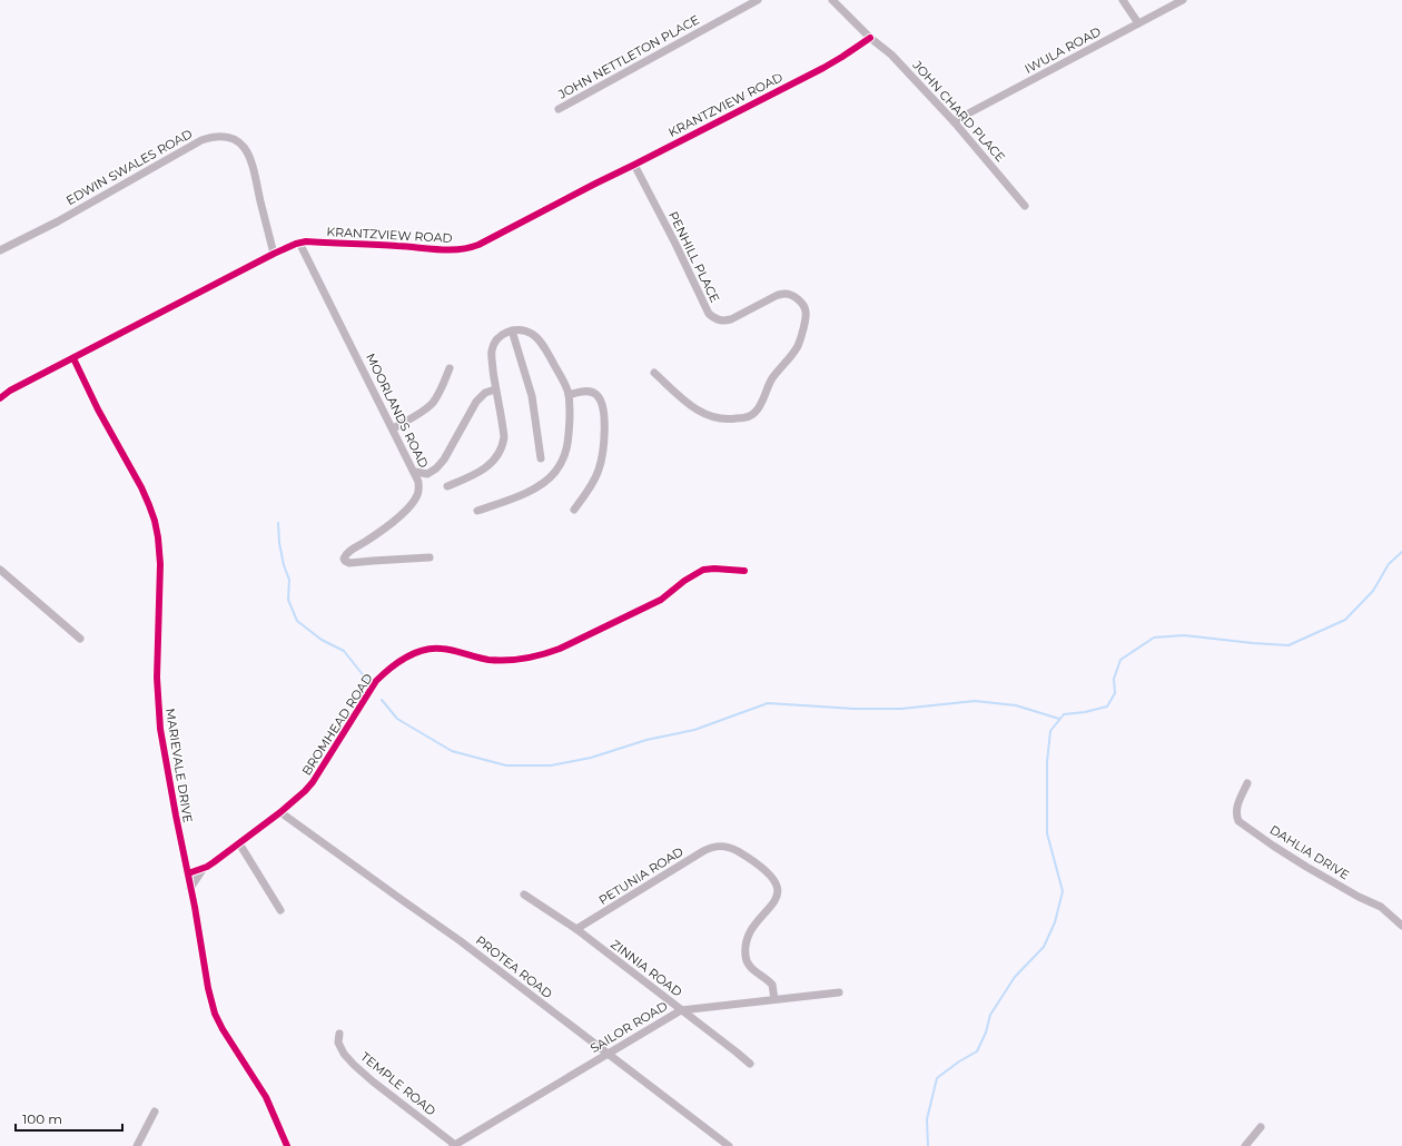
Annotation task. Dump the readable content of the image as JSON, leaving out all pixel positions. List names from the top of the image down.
{
  "streets": {
    "street": [
      "IWULA ROAD",
      "JOHN NETTLETON PLACE",
      "KRANTZVIEW ROAD",
      "JOHN CHARD PLACE",
      "EDWIN SWALES ROAD",
      "PENHILL PLACE",
      "MOORLANDS ROAD",
      "BROMHEAD ROAD",
      "MARIEVALE DRIVE",
      "DAHLIA DRIVE",
      "PETUNIA ROAD",
      "PROTEA ROAD",
      "ZINNIA ROAD",
      "SAILOR ROAD",
      "TEMPLE ROAD"
    ]
  },
  "crossings": [
    ["IWULA ROAD", "JOHN CHARD PLACE"],
    ["KRANTZVIEW ROAD", "JOHN CHARD PLACE"],
    ["KRANTZVIEW ROAD", "EDWIN SWALES ROAD"],
    ["KRANTZVIEW ROAD", "PENHILL PLACE"],
    ["KRANTZVIEW ROAD", "MOORLANDS ROAD"],
    ["KRANTZVIEW ROAD", "MARIEVALE DRIVE"],
    ["BROMHEAD ROAD", "MARIEVALE DRIVE"],
    ["BROMHEAD ROAD", "PROTEA ROAD"],
    ["PETUNIA ROAD", "ZINNIA ROAD"],
    ["PETUNIA ROAD", "SAILOR ROAD"],
    ["PROTEA ROAD", "SAILOR ROAD"],
    ["ZINNIA ROAD", "SAILOR ROAD"],
    ["SAILOR ROAD", "TEMPLE ROAD"]
  ],
  "scale_bar": "100 m"
}
